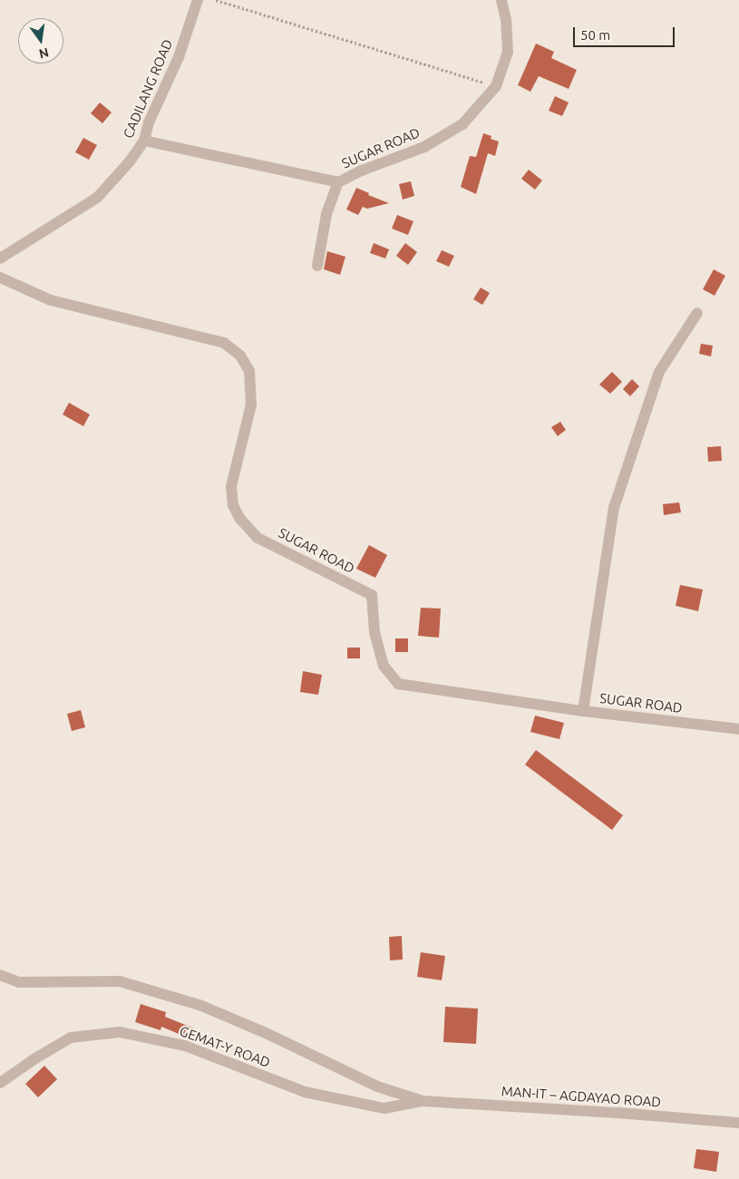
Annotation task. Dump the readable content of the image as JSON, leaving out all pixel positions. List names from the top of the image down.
{
  "streets": {
    "street": [
      "CADILANG ROAD",
      "SUGAR ROAD",
      "GEMAT-Y ROAD",
      "MAN-IT – AGDAYAO ROAD"
    ]
  },
  "crossings": [
    ["CADILANG ROAD", "SUGAR ROAD"],
    ["GEMAT-Y ROAD", "MAN-IT – AGDAYAO ROAD"]
  ],
  "scale_bar": "50 m",
  "north": "bottom"
}
